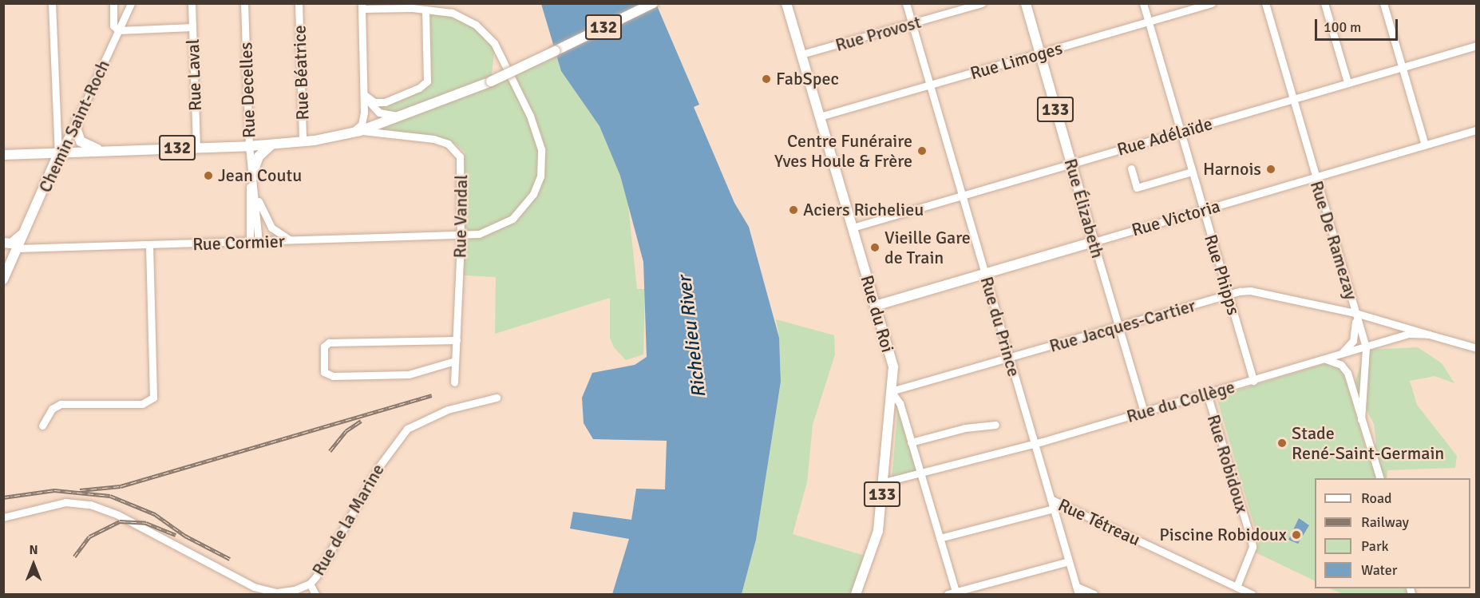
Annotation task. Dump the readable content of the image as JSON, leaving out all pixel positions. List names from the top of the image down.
{
  "streets": {
    "main road": [
      "132",
      "133",
      "Chemin Saint-Roch",
      "Rue Élizabeth",
      "Rue Victoria",
      "Rue du Roi"
    ],
    "street": [
      "Rue Provost",
      "Rue Limoges",
      "Rue Béatrice",
      "Rue Laval",
      "Rue Decelles",
      "Rue Adélaïde",
      "Rue Vandal",
      "Rue De Ramezay",
      "Rue Cormier",
      "Rue Phipps",
      "Rue Jacques-Cartier",
      "Rue du Prince",
      "Rue du Collège",
      "Rue Robidoux",
      "Rue de la Marine",
      "Rue Tétreau"
    ]
  },
  "crossings": [
    ["132", "Rue Béatrice"],
    ["132", "Rue Laval"],
    ["132", "Rue Decelles"],
    ["132", "Chemin Saint-Roch"],
    ["132", "Rue Vandal"],
    ["Rue Provost", "Rue du Roi"],
    ["Rue Provost", "Rue du Prince"],
    ["Rue Limoges", "Rue Élizabeth"],
    ["Rue Limoges", "Rue Phipps"],
    ["Rue Limoges", "Rue du Roi"],
    ["Rue Limoges", "Rue du Prince"],
    ["Rue Decelles", "Rue Cormier"],
    ["133", "Rue du Roi"],
    ["133", "Rue Jacques-Cartier"],
    ["133", "Rue du Collège"],
    ["Chemin Saint-Roch", "Rue Cormier"],
    ["Rue Adélaïde", "Rue Élizabeth"],
    ["Rue Adélaïde", "Rue De Ramezay"],
    ["Rue Adélaïde", "Rue Phipps"],
    ["Rue Adélaïde", "Rue du Roi"],
    ["Rue Adélaïde", "Rue du Prince"],
    ["Rue Élizabeth", "Rue Victoria"],
    ["Rue Élizabeth", "Rue Jacques-Cartier"],
    ["Rue Élizabeth", "Rue du Collège"],
    ["Rue Vandal", "Rue Cormier"],
    ["Rue Victoria", "Rue De Ramezay"],
    ["Rue Victoria", "Rue Phipps"],
    ["Rue Victoria", "Rue du Roi"],
    ["Rue Victoria", "Rue du Prince"],
    ["Rue De Ramezay", "Rue Jacques-Cartier"],
    ["Rue De Ramezay", "Rue du Collège"],
    ["Rue Phipps", "Rue Jacques-Cartier"],
    ["Rue Phipps", "Rue du Collège"],
    ["Rue du Roi", "Rue Jacques-Cartier"],
    ["Rue Jacques-Cartier", "Rue du Prince"],
    ["Rue Jacques-Cartier", "Rue du Collège"],
    ["Rue du Prince", "Rue du Collège"],
    ["Rue du Prince", "Rue Tétreau"],
    ["Rue du Collège", "Rue Robidoux"],
    ["Rue Robidoux", "Rue Tétreau"]
  ],
  "water": ["Richelieu River"],
  "places": [
    "FabSpec",
    "Centre Funéraire Yves Houle & Frère",
    "Harnois",
    "Jean Coutu",
    "Aciers Richelieu",
    "Vieille Gare de Train",
    "Stade René-Saint-Germain",
    "Piscine Robidoux"
  ],
  "legend": [
    "Road",
    "Railway",
    "Park",
    "Water"
  ],
  "scale_bar": "100 m",
  "north": "top"
}
